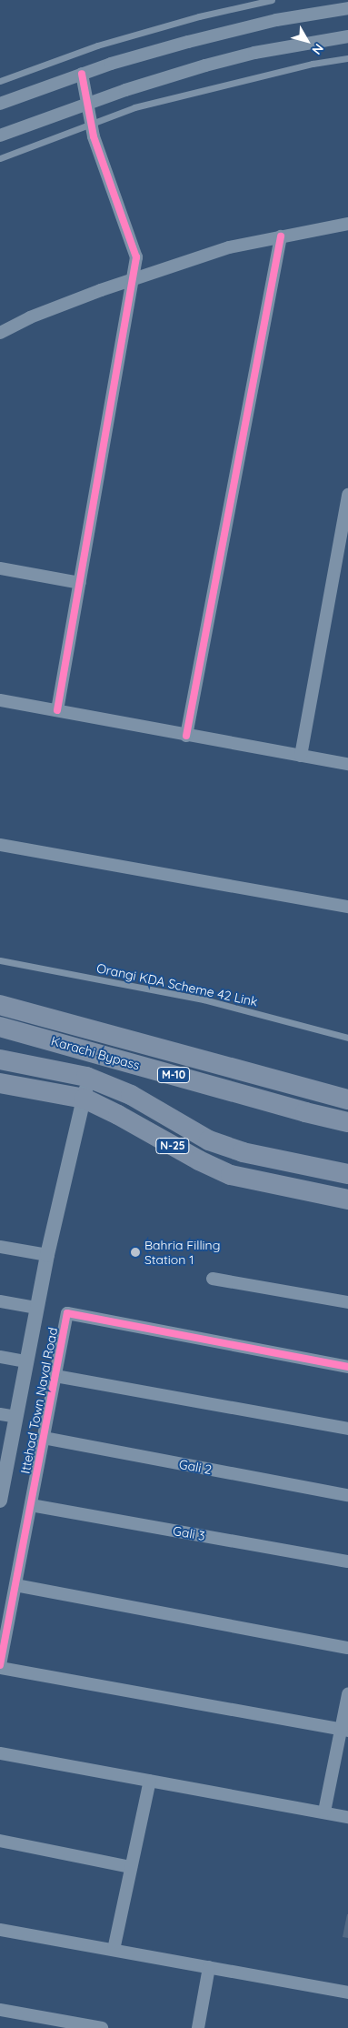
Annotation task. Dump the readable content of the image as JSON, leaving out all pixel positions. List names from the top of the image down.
{
  "streets": {
    "highway": ["Karachi Bypass", "M-10", "N-25"],
    "street": ["Ittehad Town Naval Road", "Gali 2", "Gali 3"],
    "lane": ["Orangi KDA Scheme 42 Link"]
  },
  "crossings": [
    ["Ittehad Town Naval Road", "Gali 2"],
    ["Ittehad Town Naval Road", "Gali 3"]
  ],
  "places": ["Bahria Filling Station 1"],
  "north": "bottom right"
}
